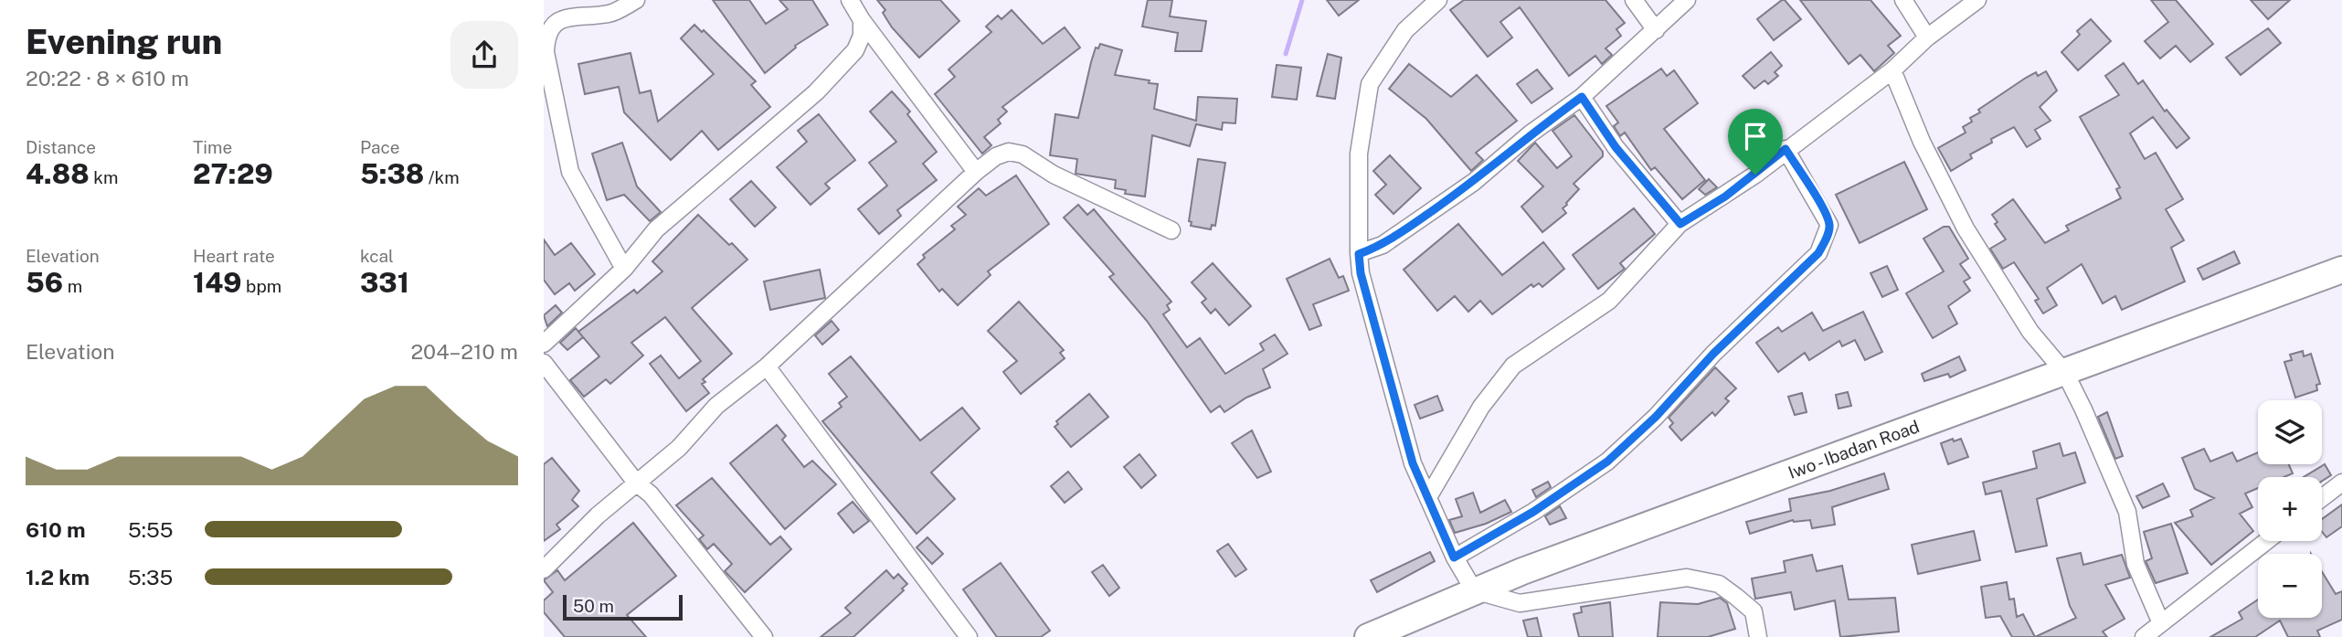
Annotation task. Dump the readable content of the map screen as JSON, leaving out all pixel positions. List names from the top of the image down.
{
  "streets": {
    "main road": ["Iwo - Ibadan Road"]
  },
  "scale_bar": "50 m",
  "page": {
    "heading": ["Evening run", "20:22 · 8 × 610 m"],
    "stats": [
      ["Distance", "4.88 km"],
      ["Time", "27:29"],
      ["Pace", "5:38 /km"],
      ["Elevation", "56 m"],
      ["Heart rate", "149 bpm"],
      ["kcal", "331"]
    ],
    "chart": ["Elevation", "204–210 m"],
    "map_buttons": ["+", "−"],
    "list": [
      {
        "name": "610 m",
        "note": "5:55"
      },
      {
        "name": "1.2 km",
        "note": "5:35"
      }
    ],
    "scale": "50 m"
  }
}
